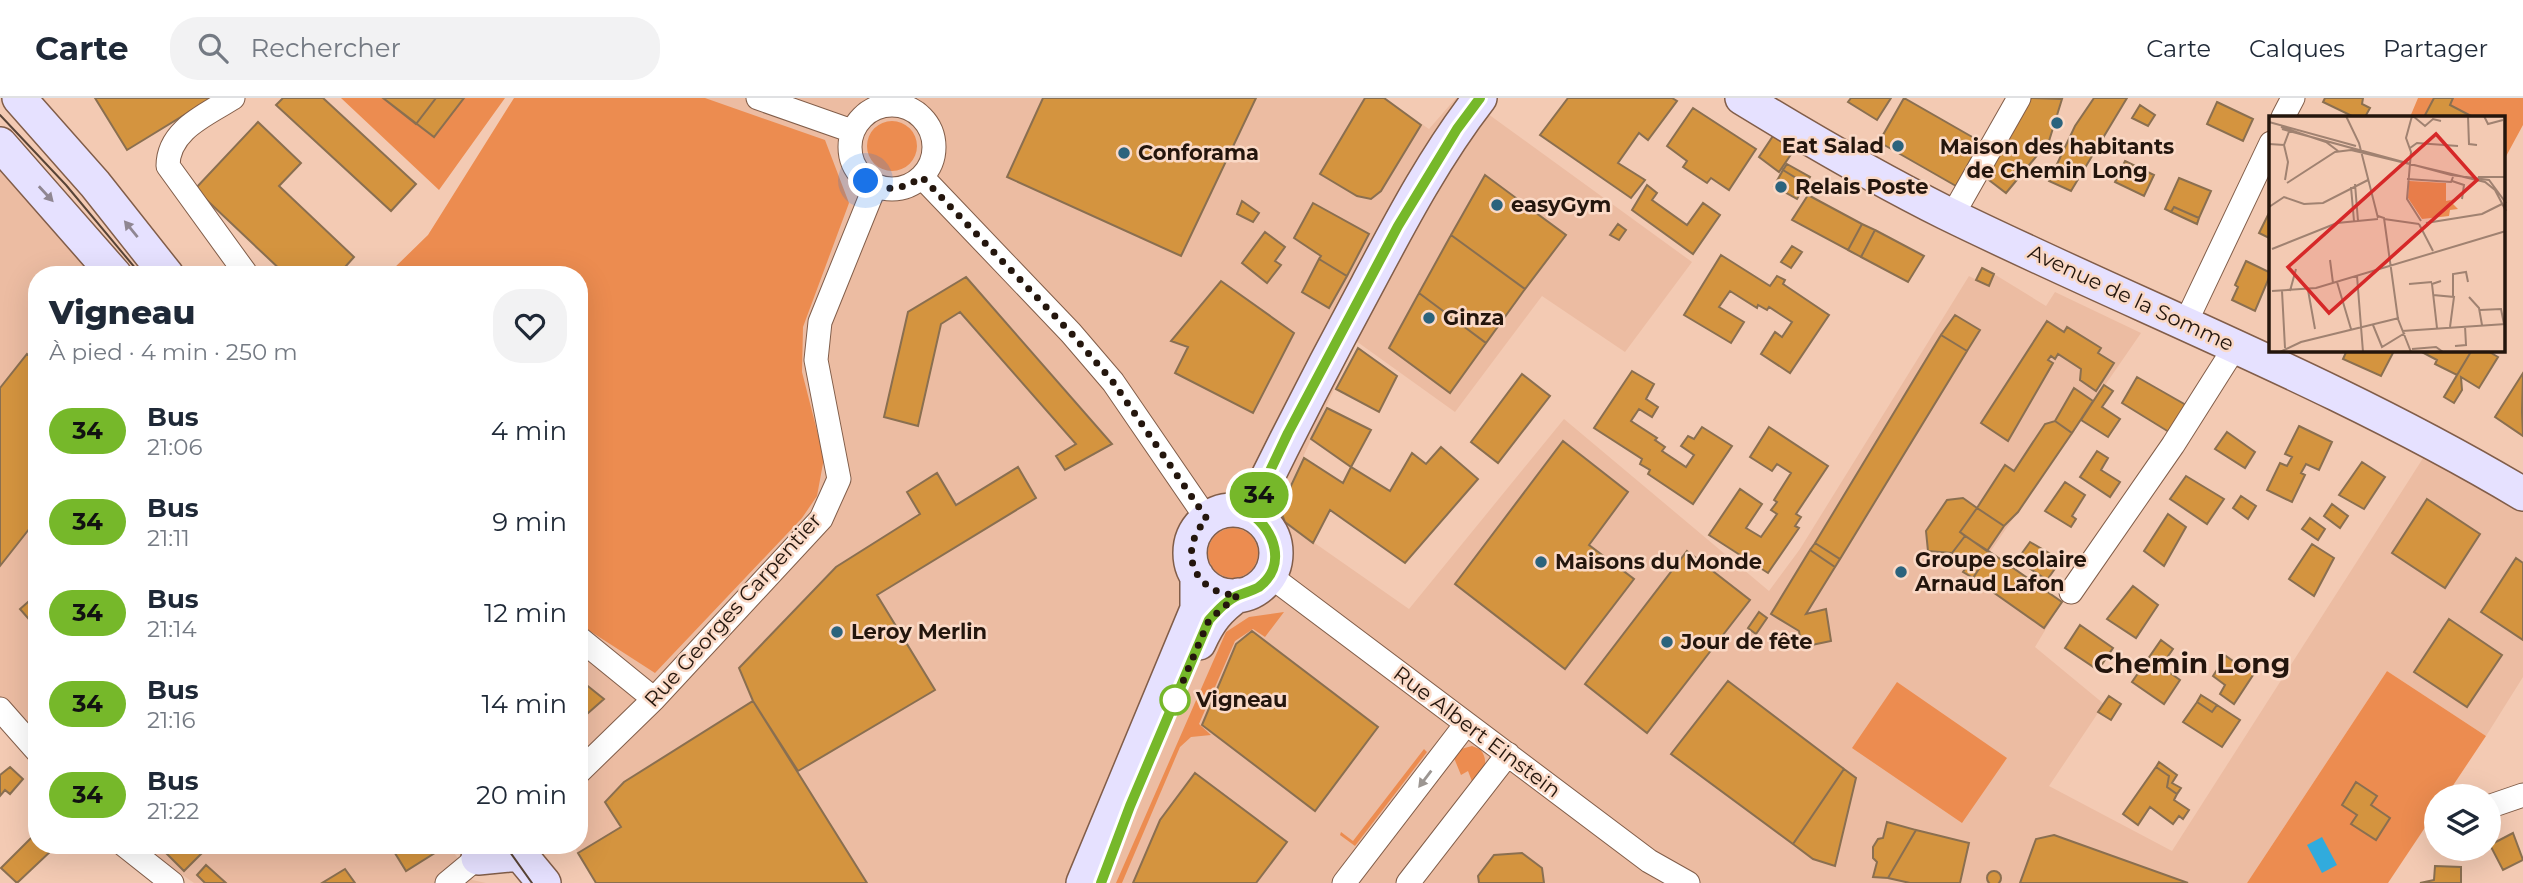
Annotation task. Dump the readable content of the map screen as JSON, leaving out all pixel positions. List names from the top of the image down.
{
  "streets": {
    "main road": ["Avenue de la Somme"],
    "street": ["Rue Georges Carpentier", "Rue Albert Einstein"]
  },
  "districts": ["Chemin Long"],
  "places": [
    "Maison des habitants de Chemin Long",
    "Eat Salad",
    "Conforama",
    "Relais Poste",
    "easyGym",
    "Ginza",
    "Maisons du Monde",
    "Groupe scolaire Arnaud Lafon",
    "Leroy Merlin",
    "Jour de fête",
    "Vigneau"
  ],
  "lines": ["bus line 34"],
  "page": {
    "header": "Carte",
    "search": "Rechercher",
    "nav": ["Carte", "Calques", "Partager"],
    "on_map": "34",
    "heading": ["Vigneau", "À pied · 4 min · 250 m"],
    "list": [
      {
        "mark": "34",
        "name": "Bus",
        "note": "21:06",
        "value": "4 min"
      },
      {
        "mark": "34",
        "name": "Bus",
        "note": "21:11",
        "value": "9 min"
      },
      {
        "mark": "34",
        "name": "Bus",
        "note": "21:14",
        "value": "12 min"
      },
      {
        "mark": "34",
        "name": "Bus",
        "note": "21:16",
        "value": "14 min"
      },
      {
        "mark": "34",
        "name": "Bus",
        "note": "21:22",
        "value": "20 min"
      }
    ]
  }
}
